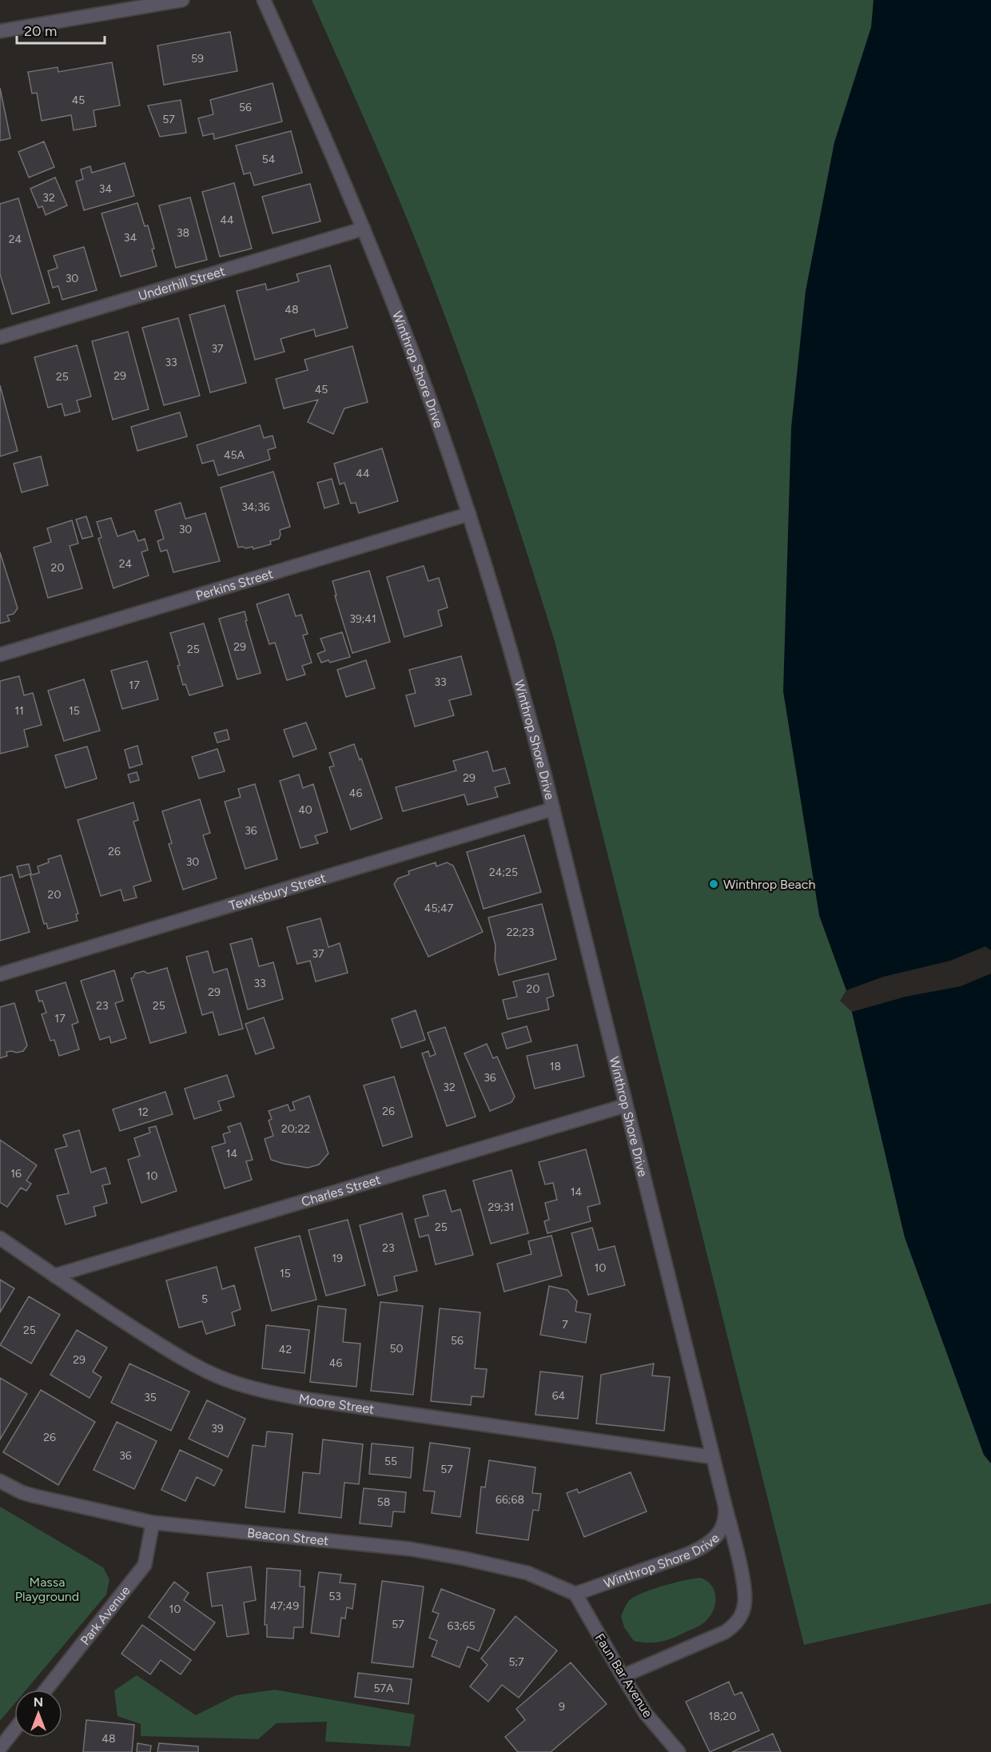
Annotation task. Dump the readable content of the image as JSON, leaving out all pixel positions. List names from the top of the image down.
{
  "streets": {
    "street": [
      "Underhill Street",
      "Winthrop Shore Drive",
      "Perkins Street",
      "Tewksbury Street",
      "Charles Street",
      "Moore Street",
      "Beacon Street",
      "Park Avenue",
      "Faun Bar Avenue"
    ]
  },
  "crossings": [
    ["Underhill Street", "Winthrop Shore Drive"],
    ["Winthrop Shore Drive", "Perkins Street"],
    ["Winthrop Shore Drive", "Tewksbury Street"],
    ["Winthrop Shore Drive", "Charles Street"],
    ["Winthrop Shore Drive", "Moore Street"],
    ["Winthrop Shore Drive", "Beacon Street"],
    ["Winthrop Shore Drive", "Faun Bar Avenue"],
    ["Charles Street", "Moore Street"],
    ["Beacon Street", "Park Avenue"],
    ["Beacon Street", "Faun Bar Avenue"]
  ],
  "parks": ["Massa Playground"],
  "places": ["Winthrop Beach"],
  "house_numbers": [
    "59",
    "45",
    "56",
    "57",
    "54",
    "34",
    "32",
    "44",
    "38",
    "34",
    "24",
    "30",
    "48",
    "37",
    "33",
    "29",
    "25",
    "45",
    "45A",
    "44",
    "34;36",
    "30",
    "24",
    "20",
    "39;41",
    "29",
    "25",
    "33",
    "17",
    "11",
    "15",
    "29",
    "46",
    "40",
    "36",
    "26",
    "30",
    "24;25",
    "20",
    "45;47",
    "22;23",
    "37",
    "33",
    "20",
    "29",
    "23",
    "25",
    "17",
    "18",
    "36",
    "32",
    "26",
    "12",
    "20;22",
    "14",
    "16",
    "10",
    "14",
    "29;31",
    "25",
    "23",
    "19",
    "10",
    "15",
    "5",
    "7",
    "25",
    "56",
    "50",
    "42",
    "29",
    "46",
    "64",
    "35",
    "39",
    "26",
    "36",
    "55",
    "57",
    "66;68",
    "58",
    "53",
    "47;49",
    "10",
    "57",
    "63;65",
    "5;7",
    "57A",
    "9",
    "18;20",
    "48"
  ],
  "scale_bar": "20 m",
  "north": "top"
}
